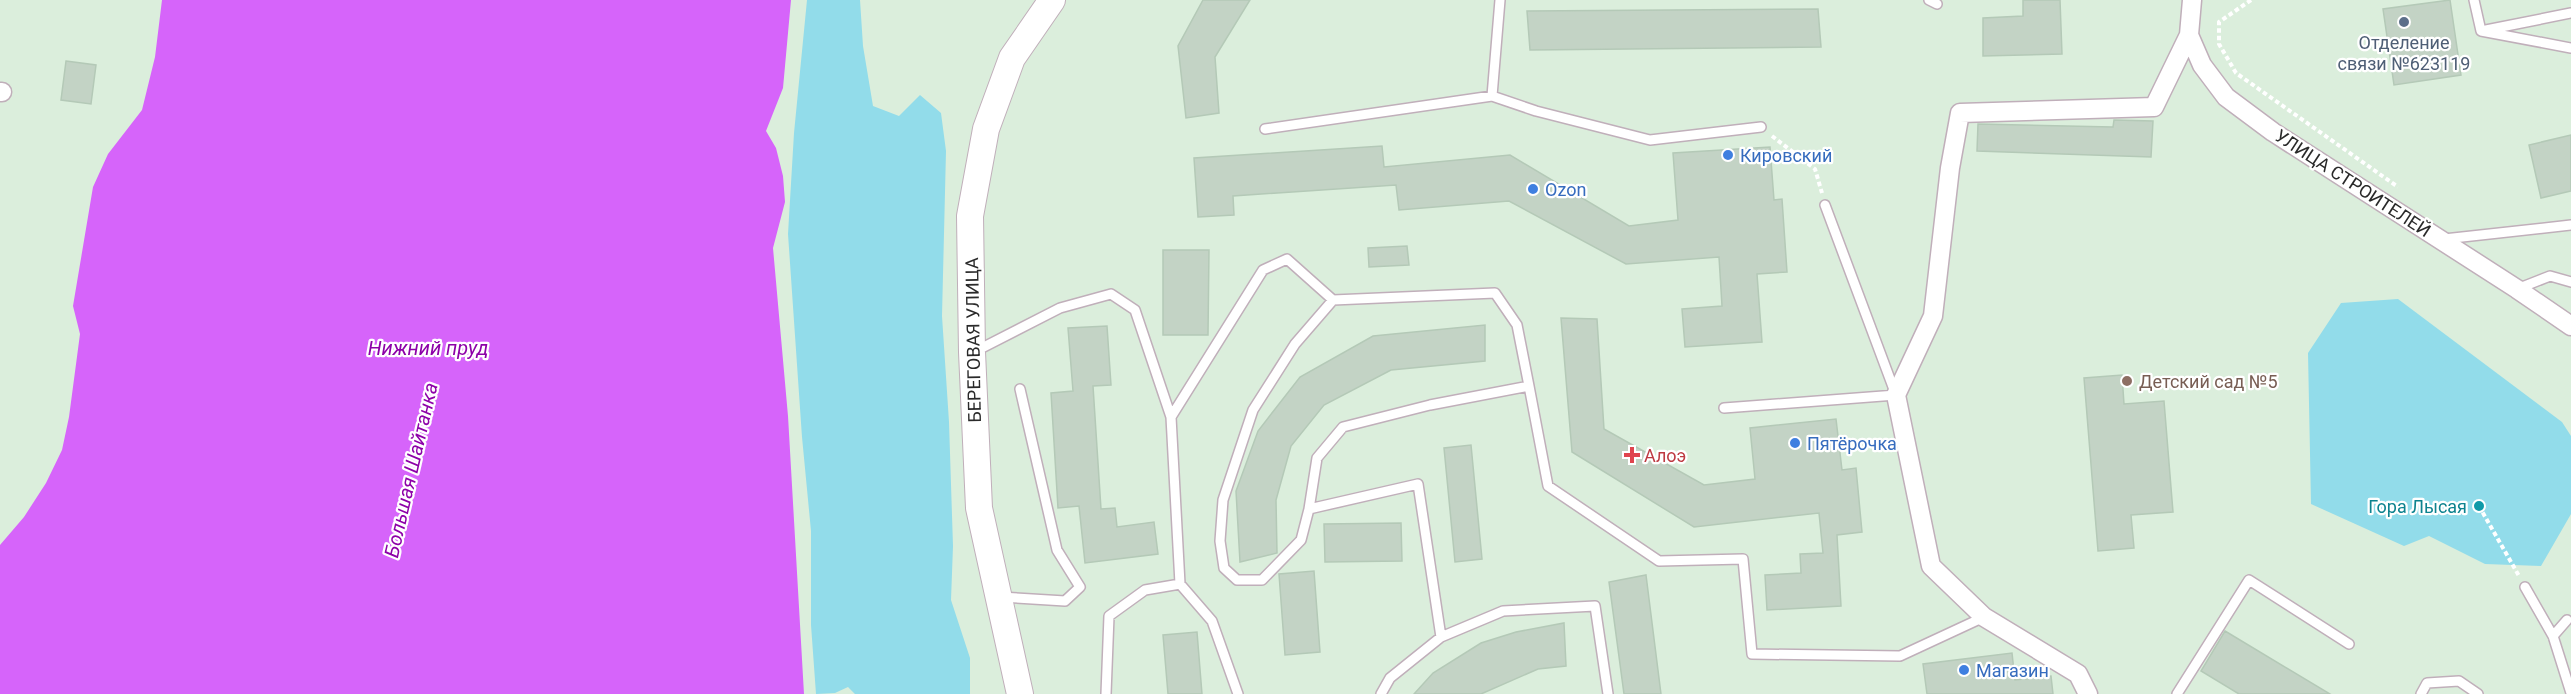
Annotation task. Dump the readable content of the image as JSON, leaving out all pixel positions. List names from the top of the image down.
{
  "streets": {
    "main road": ["БЕРЕГОВАЯ УЛИЦА"],
    "street": ["УЛИЦА СТРОИТЕЛЕЙ"]
  },
  "water": ["Нижний пруд", "Большая Шайтанка"],
  "places": {
    "other": [
      "Отделение связи №623119",
      "Кировский",
      "Ozon",
      "Детский сад №5",
      "Пятёрочка",
      "Гора Лысая",
      "Магазин"
    ],
    "health": ["Алоэ"]
  }
}
